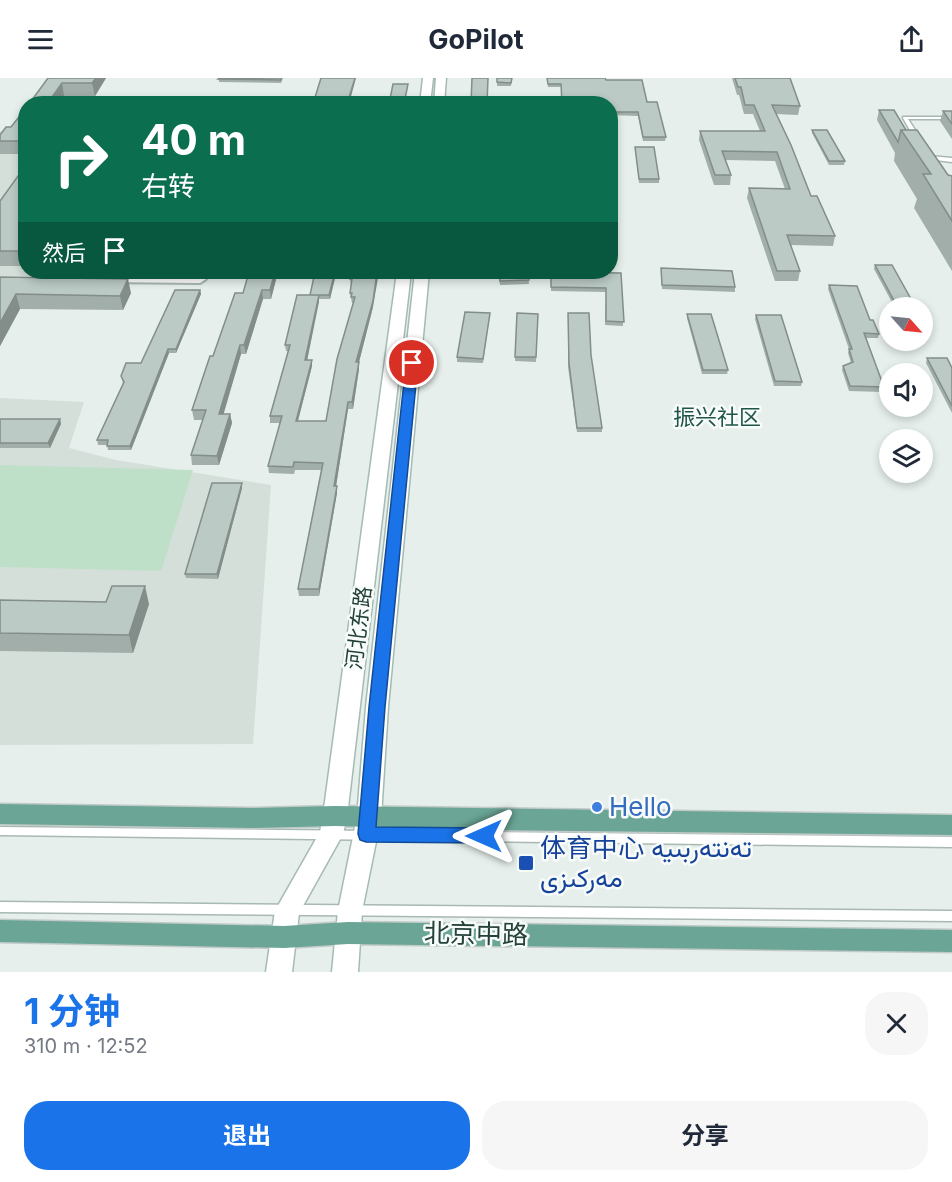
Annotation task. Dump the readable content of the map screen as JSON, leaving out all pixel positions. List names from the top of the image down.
{
  "streets": {
    "main road": ["河北东路", "北京中路"]
  },
  "crossings": [
    ["河北东路", "北京中路"]
  ],
  "districts": ["振兴社区"],
  "places": {
    "other": ["Hello"],
    "transit": ["体育中心 تەنتەربىيە مەركىزى"]
  },
  "north": "bottom right",
  "page": {
    "header": "GoPilot",
    "turn": ["40 m", "右转"],
    "then": "然后",
    "heading": ["1 分钟", "310 m · 12:52"],
    "buttons": ["退出", "分享"]
  }
}
